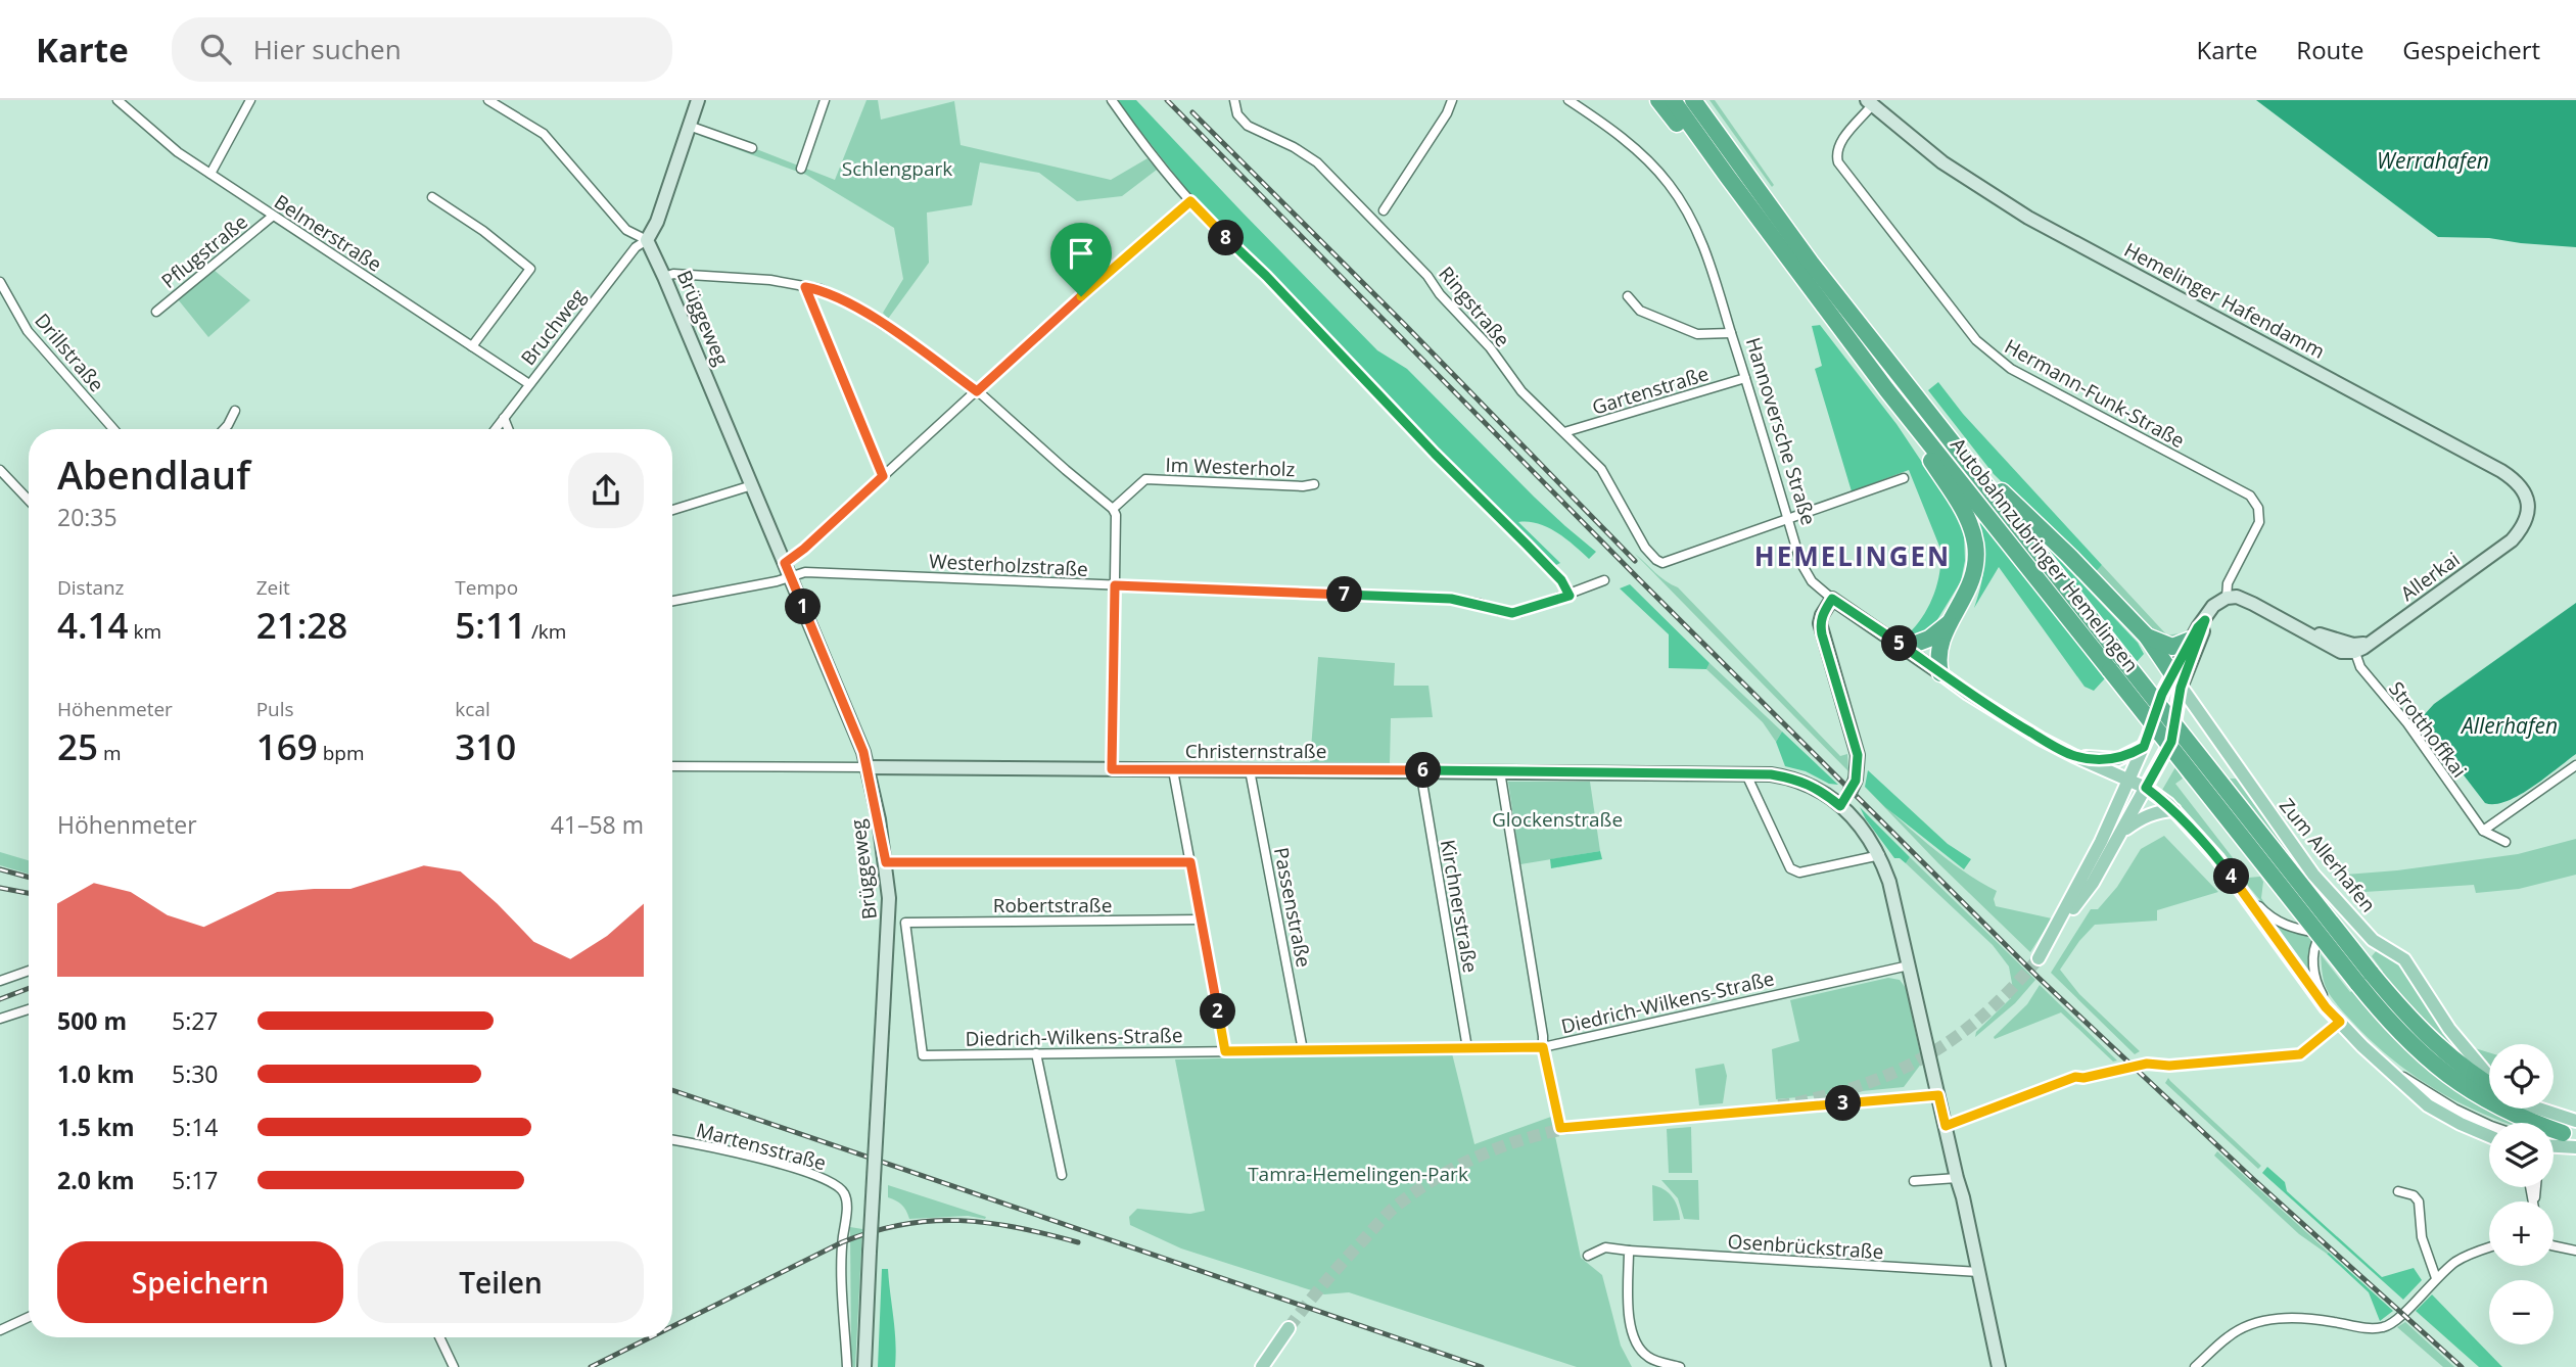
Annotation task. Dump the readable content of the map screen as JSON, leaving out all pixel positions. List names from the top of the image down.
{
  "streets": {
    "highway": ["Autobahnzubringer Hemelingen"],
    "main road": ["Zum Allerhafen"],
    "street": [
      "Belmerstraße",
      "Pflugstraße",
      "Hemelinger Hafendamm",
      "Ringstraße",
      "Brüggeweg",
      "Bruchweg",
      "Drillstraße",
      "Gartenstraße",
      "Hermann-Funk-Straße",
      "Hannoversche Straße",
      "Im Westerholz",
      "Westerholzstraße",
      "Allerkai",
      "Strotthoffkai",
      "Christernstraße",
      "Robertstraße",
      "Kirchnerstraße",
      "Passenstraße",
      "Diedrich-Wilkens-Straße",
      "Martensstraße",
      "Osenbrückstraße"
    ]
  },
  "crossings": [
    ["Belmerstraße", "Pflugstraße"],
    ["Belmerstraße", "Bruchweg"],
    ["Hemelinger Hafendamm", "Hermann-Funk-Straße"],
    ["Hemelinger Hafendamm", "Allerkai"],
    ["Ringstraße", "Gartenstraße"],
    ["Ringstraße", "Hannoversche Straße"],
    ["Brüggeweg", "Bruchweg"],
    ["Brüggeweg", "Westerholzstraße"],
    ["Brüggeweg", "Christernstraße"],
    ["Gartenstraße", "Hannoversche Straße"],
    ["Allerkai", "Strotthoffkai"],
    ["Christernstraße", "Kirchnerstraße"],
    ["Christernstraße", "Passenstraße"],
    ["Christernstraße", "Diedrich-Wilkens-Straße"],
    ["Christernstraße", "Osenbrückstraße"],
    ["Robertstraße", "Diedrich-Wilkens-Straße"],
    ["Kirchnerstraße", "Diedrich-Wilkens-Straße"],
    ["Passenstraße", "Diedrich-Wilkens-Straße"]
  ],
  "districts": ["HEMELINGEN"],
  "water": ["Werrahafen", "Allerhafen"],
  "parks": ["Schlengpark", "Glockenstraße", "Tamra-Hemelingen-Park"],
  "page": {
    "header": "Karte",
    "search": "Hier suchen",
    "nav": ["Karte", "Route", "Gespeichert"],
    "pins": [
      "8",
      "7",
      "1",
      "5",
      "6",
      "4",
      "2",
      "3"
    ],
    "heading": ["Abendlauf", "20:35"],
    "stats": [
      ["Distanz", "4.14 km"],
      ["Zeit", "21:28"],
      ["Tempo", "5:11 /km"],
      ["Höhenmeter", "25 m"],
      ["Puls", "169 bpm"],
      ["kcal", "310"]
    ],
    "chart": ["Höhenmeter", "41–58 m"],
    "list": [
      {
        "name": "500 m",
        "note": "5:27"
      },
      {
        "name": "1.0 km",
        "note": "5:30"
      },
      {
        "name": "1.5 km",
        "note": "5:14"
      },
      {
        "name": "2.0 km",
        "note": "5:17"
      }
    ],
    "map_buttons": ["+", "−"],
    "buttons": ["Speichern", "Teilen"]
  }
}
